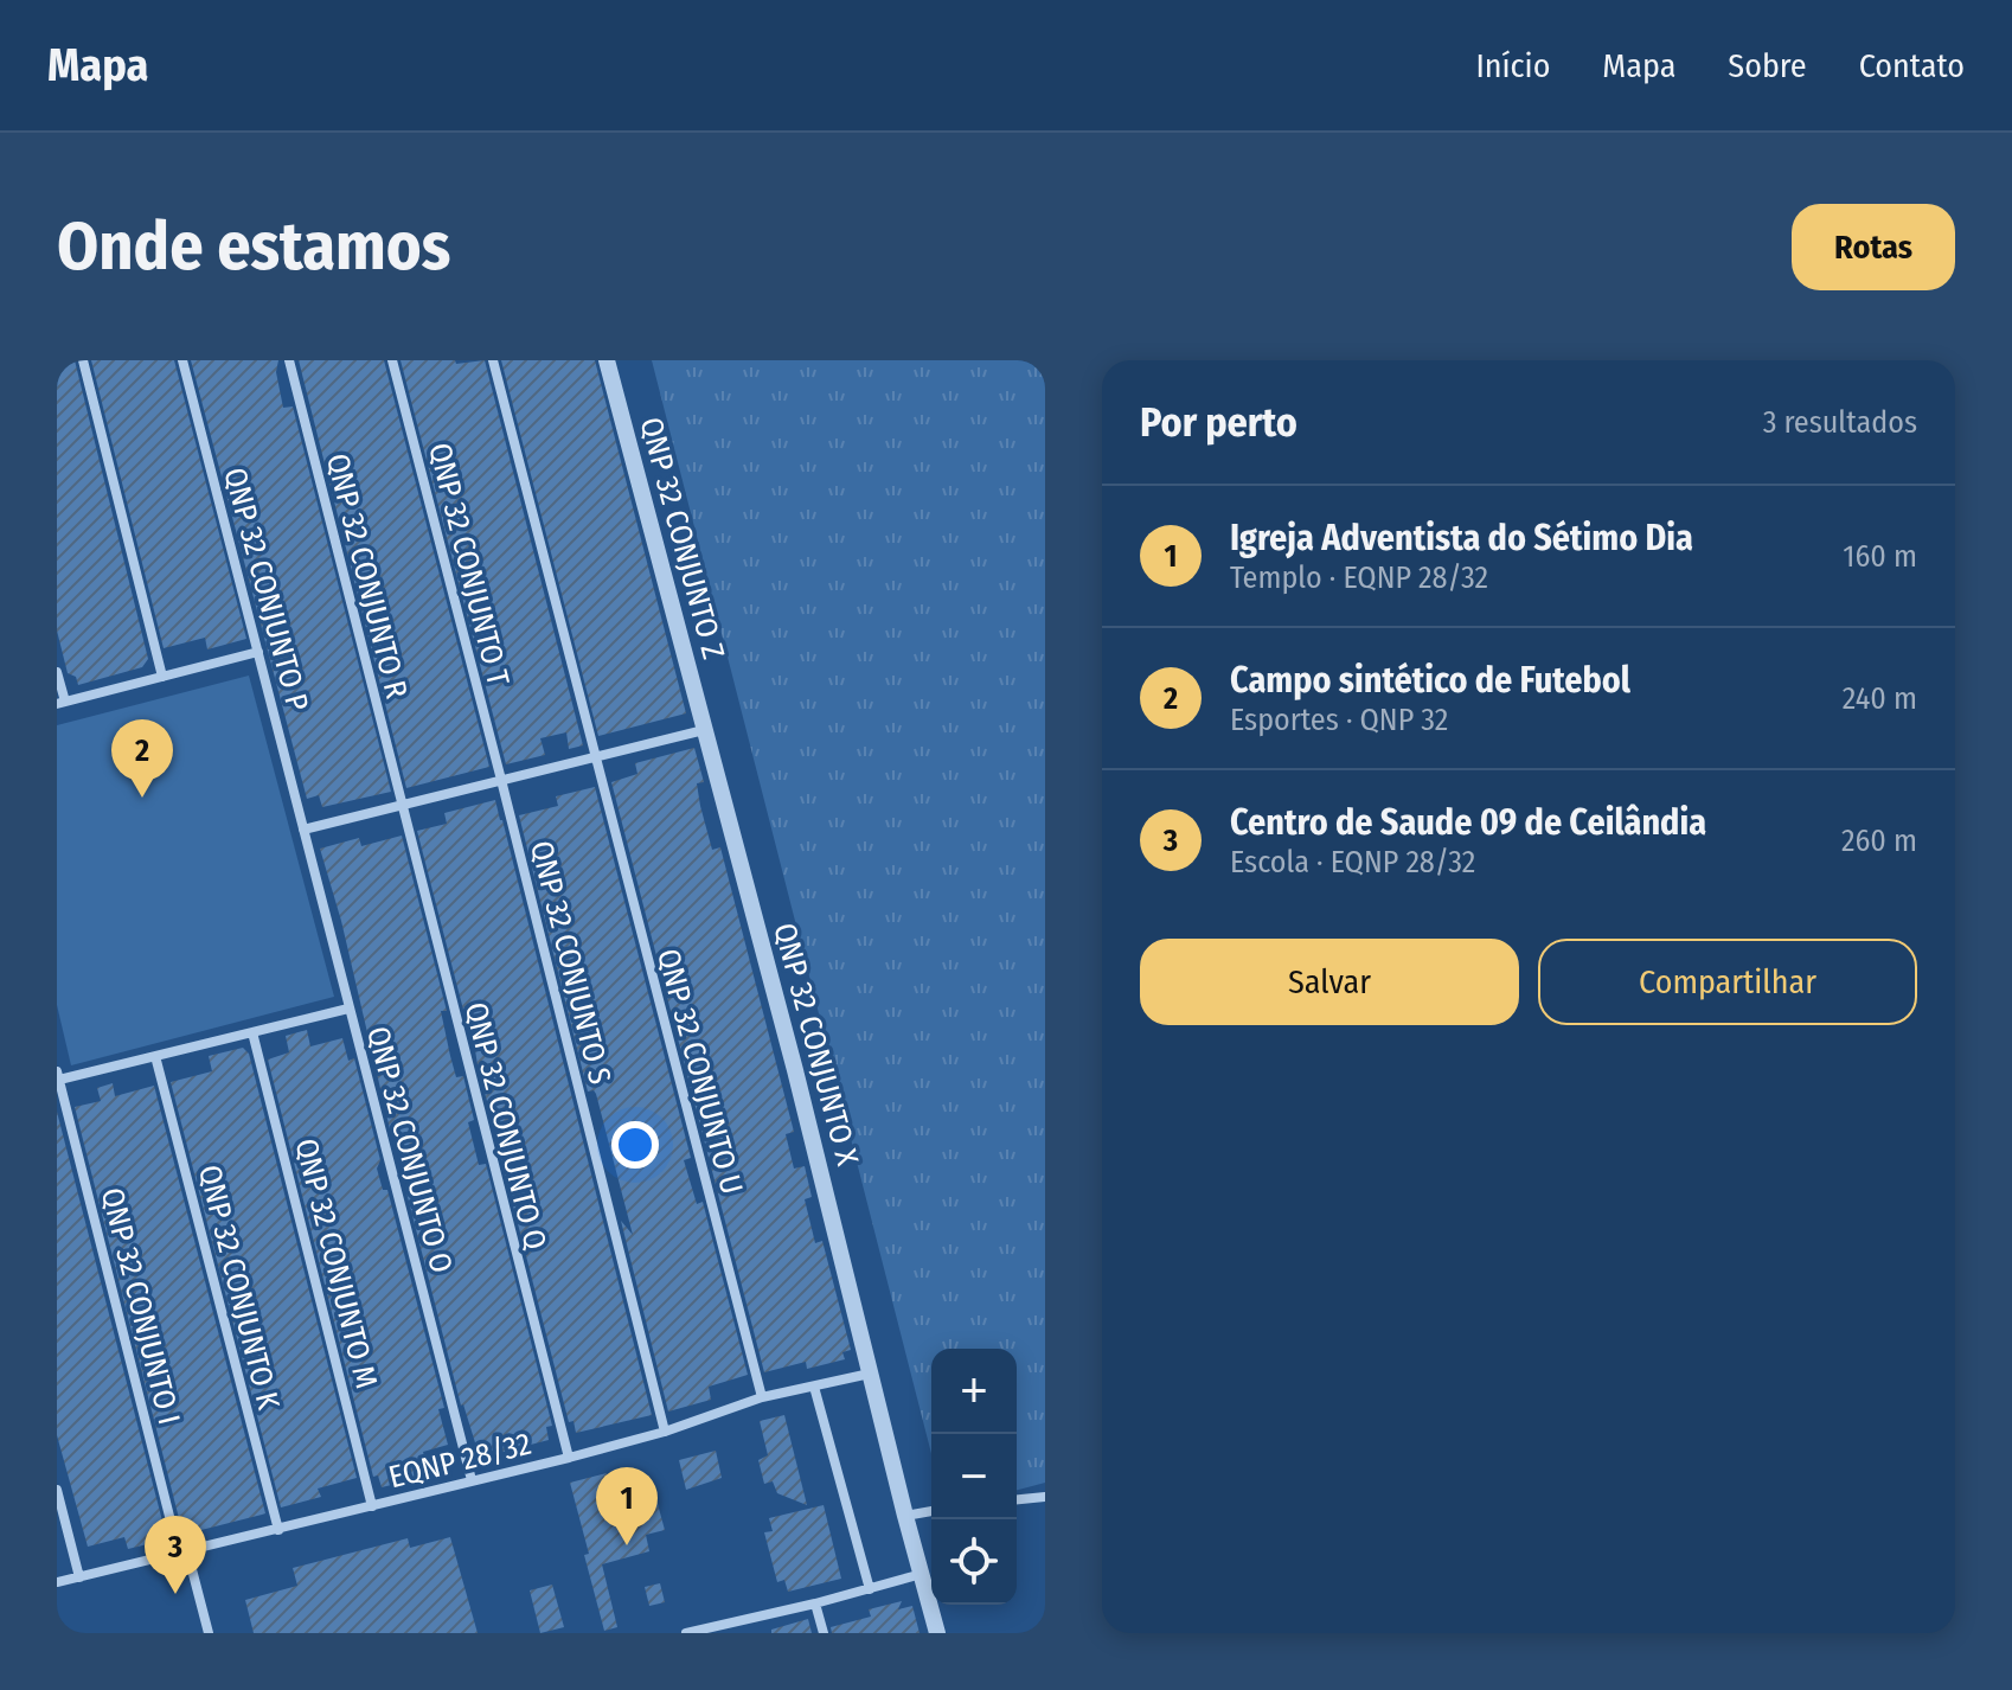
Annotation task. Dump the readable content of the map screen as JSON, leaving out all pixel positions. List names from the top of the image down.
{
  "streets": {
    "street": [
      "QNP 32 CONJUNTO Z",
      "QNP 32 CONJUNTO T",
      "QNP 32 CONJUNTO R",
      "QNP 32 CONJUNTO P",
      "QNP 32 CONJUNTO S",
      "QNP 32 CONJUNTO X",
      "QNP 32 CONJUNTO U",
      "QNP 32 CONJUNTO Q",
      "QNP 32 CONJUNTO O",
      "QNP 32 CONJUNTO M",
      "QNP 32 CONJUNTO K",
      "QNP 32 CONJUNTO I",
      "EQNP 28/32"
    ]
  },
  "crossings": [
    ["QNP 32 CONJUNTO Z", "QNP 32 CONJUNTO X"],
    ["QNP 32 CONJUNTO T", "QNP 32 CONJUNTO S"],
    ["QNP 32 CONJUNTO R", "QNP 32 CONJUNTO Q"],
    ["QNP 32 CONJUNTO P", "QNP 32 CONJUNTO O"],
    ["QNP 32 CONJUNTO S", "EQNP 28/32"],
    ["QNP 32 CONJUNTO X", "EQNP 28/32"],
    ["QNP 32 CONJUNTO U", "EQNP 28/32"],
    ["QNP 32 CONJUNTO Q", "EQNP 28/32"],
    ["QNP 32 CONJUNTO O", "EQNP 28/32"],
    ["QNP 32 CONJUNTO M", "EQNP 28/32"],
    ["QNP 32 CONJUNTO K", "EQNP 28/32"],
    ["QNP 32 CONJUNTO I", "EQNP 28/32"]
  ],
  "page": {
    "header": "Mapa",
    "nav": [
      "Início",
      "Mapa",
      "Sobre",
      "Contato"
    ],
    "buttons": [
      "Rotas",
      ["Salvar", "Compartilhar"]
    ],
    "title": "Onde estamos",
    "heading": ["Por perto", "3 resultados"],
    "list": [
      {
        "mark": "1",
        "name": "Igreja Adventista do Sétimo Dia",
        "note": "Templo · EQNP 28/32",
        "value": "160 m"
      },
      {
        "mark": "2",
        "name": "Campo sintético de Futebol",
        "note": "Esportes · QNP 32",
        "value": "240 m"
      },
      {
        "mark": "3",
        "name": "Centro de Saude 09 de Ceilândia",
        "note": "Escola · EQNP 28/32",
        "value": "260 m"
      }
    ],
    "pins": ["2", "1", "3"],
    "map_buttons": ["+", "−"]
  }
}
